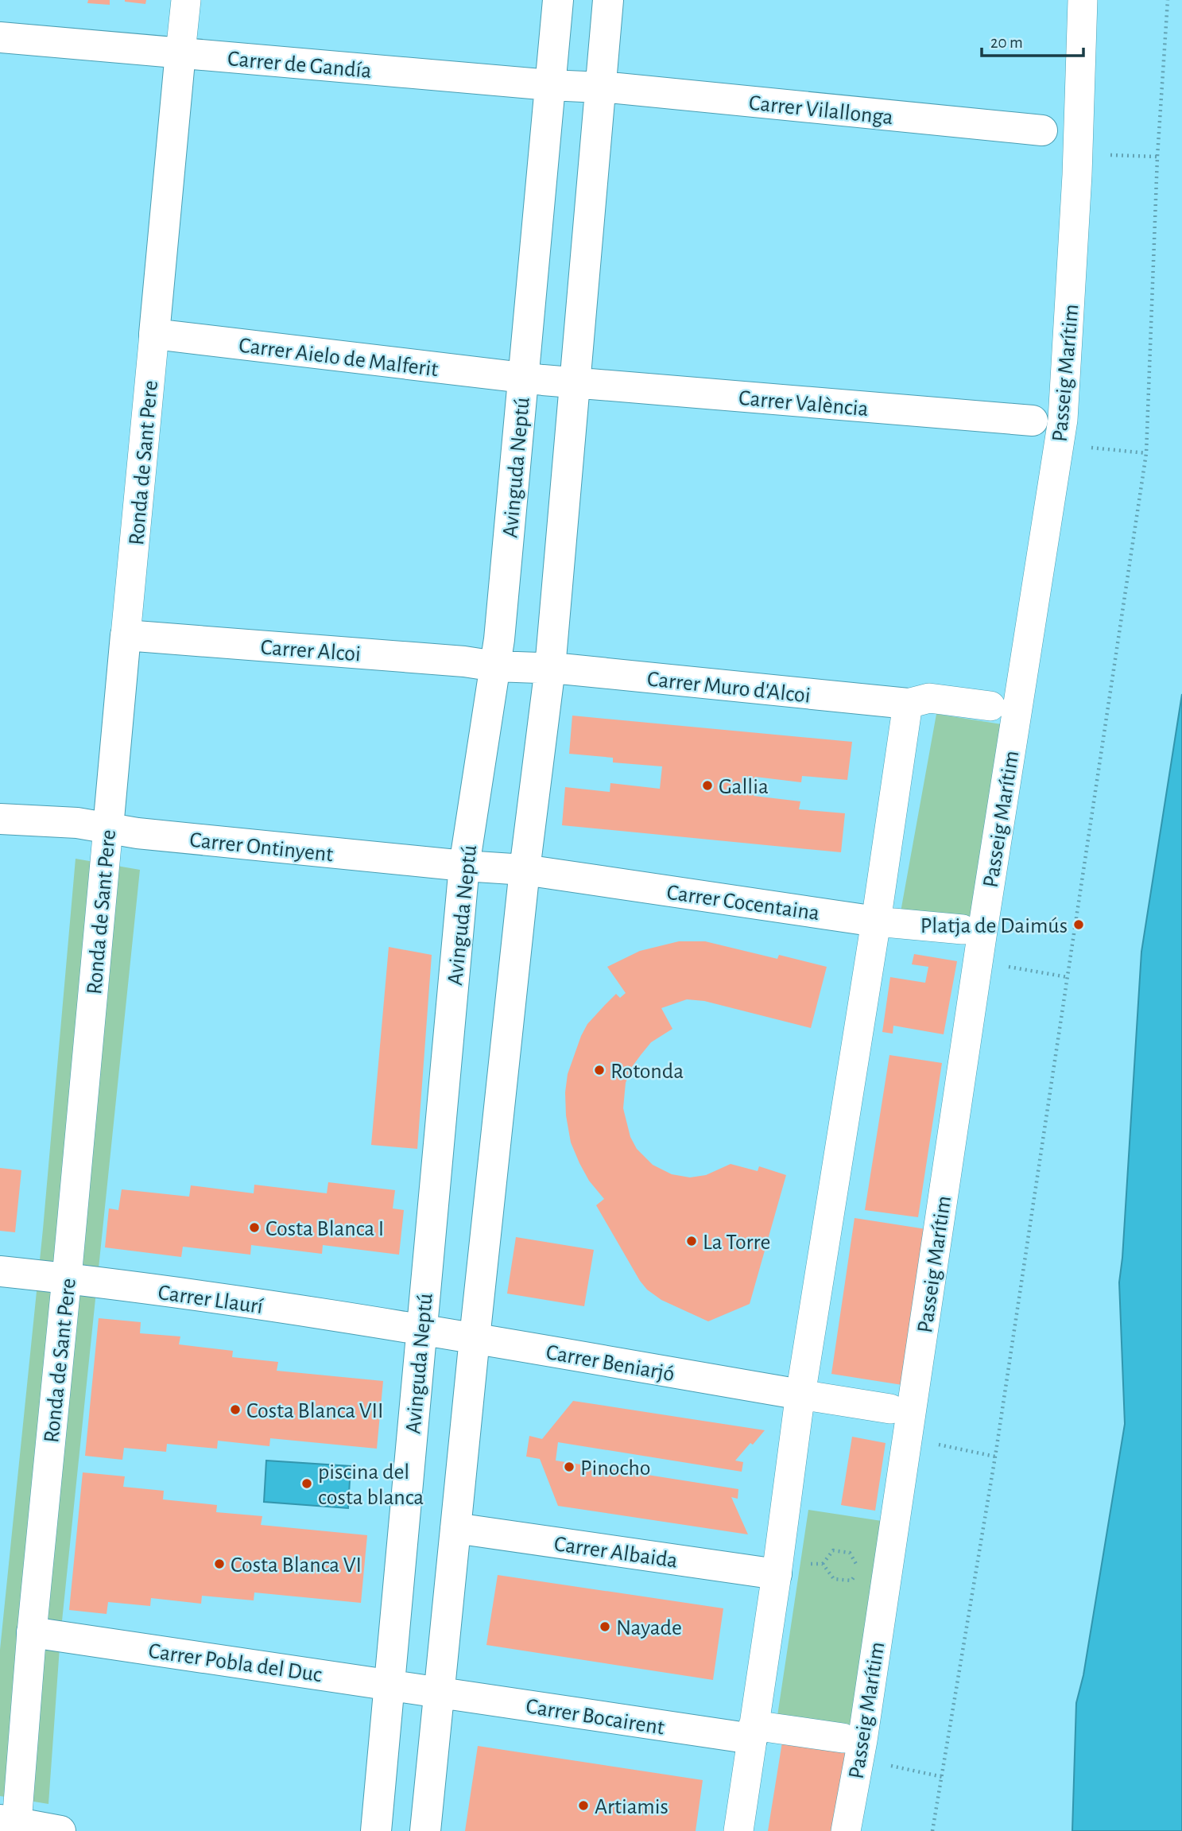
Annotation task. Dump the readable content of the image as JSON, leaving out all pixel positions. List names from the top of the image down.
{
  "streets": {
    "street": [
      "Carrer de Gandía",
      "Carrer Vilallonga",
      "Carrer Aielo de Malferit",
      "Passeig Marítim",
      "Carrer València",
      "Ronda de Sant Pere",
      "Avinguda Neptú",
      "Carrer Alcoi",
      "Carrer Muro d'Alcoi",
      "Carrer Ontinyent",
      "Carrer Cocentaina",
      "Carrer Llaurí",
      "Carrer Beniarjó",
      "Carrer Albaida",
      "Carrer Pobla del Duc",
      "Carrer Bocairent"
    ]
  },
  "crossings": [
    ["Carrer de Gandía", "Carrer Vilallonga"],
    ["Carrer de Gandía", "Ronda de Sant Pere"],
    ["Carrer de Gandía", "Avinguda Neptú"],
    ["Carrer Aielo de Malferit", "Carrer València"],
    ["Carrer Aielo de Malferit", "Ronda de Sant Pere"],
    ["Carrer Aielo de Malferit", "Avinguda Neptú"],
    ["Passeig Marítim", "Carrer Bocairent"],
    ["Ronda de Sant Pere", "Carrer Alcoi"],
    ["Ronda de Sant Pere", "Carrer Ontinyent"],
    ["Ronda de Sant Pere", "Carrer Llaurí"],
    ["Ronda de Sant Pere", "Carrer Pobla del Duc"],
    ["Avinguda Neptú", "Carrer Alcoi"],
    ["Avinguda Neptú", "Carrer Ontinyent"],
    ["Avinguda Neptú", "Carrer Llaurí"],
    ["Avinguda Neptú", "Carrer Beniarjó"],
    ["Avinguda Neptú", "Carrer Pobla del Duc"],
    ["Carrer Alcoi", "Carrer Muro d'Alcoi"],
    ["Carrer Ontinyent", "Carrer Cocentaina"],
    ["Carrer Llaurí", "Carrer Beniarjó"],
    ["Carrer Pobla del Duc", "Carrer Bocairent"]
  ],
  "places": [
    "Gallia",
    "Platja de Daimús",
    "Rotonda",
    "Costa Blanca I",
    "La Torre",
    "Costa Blanca VII",
    "Pinocho",
    "piscina del costa blanca",
    "Costa Blanca VI",
    "Nayade",
    "Artiamis"
  ],
  "scale_bar": "20 m"
}
